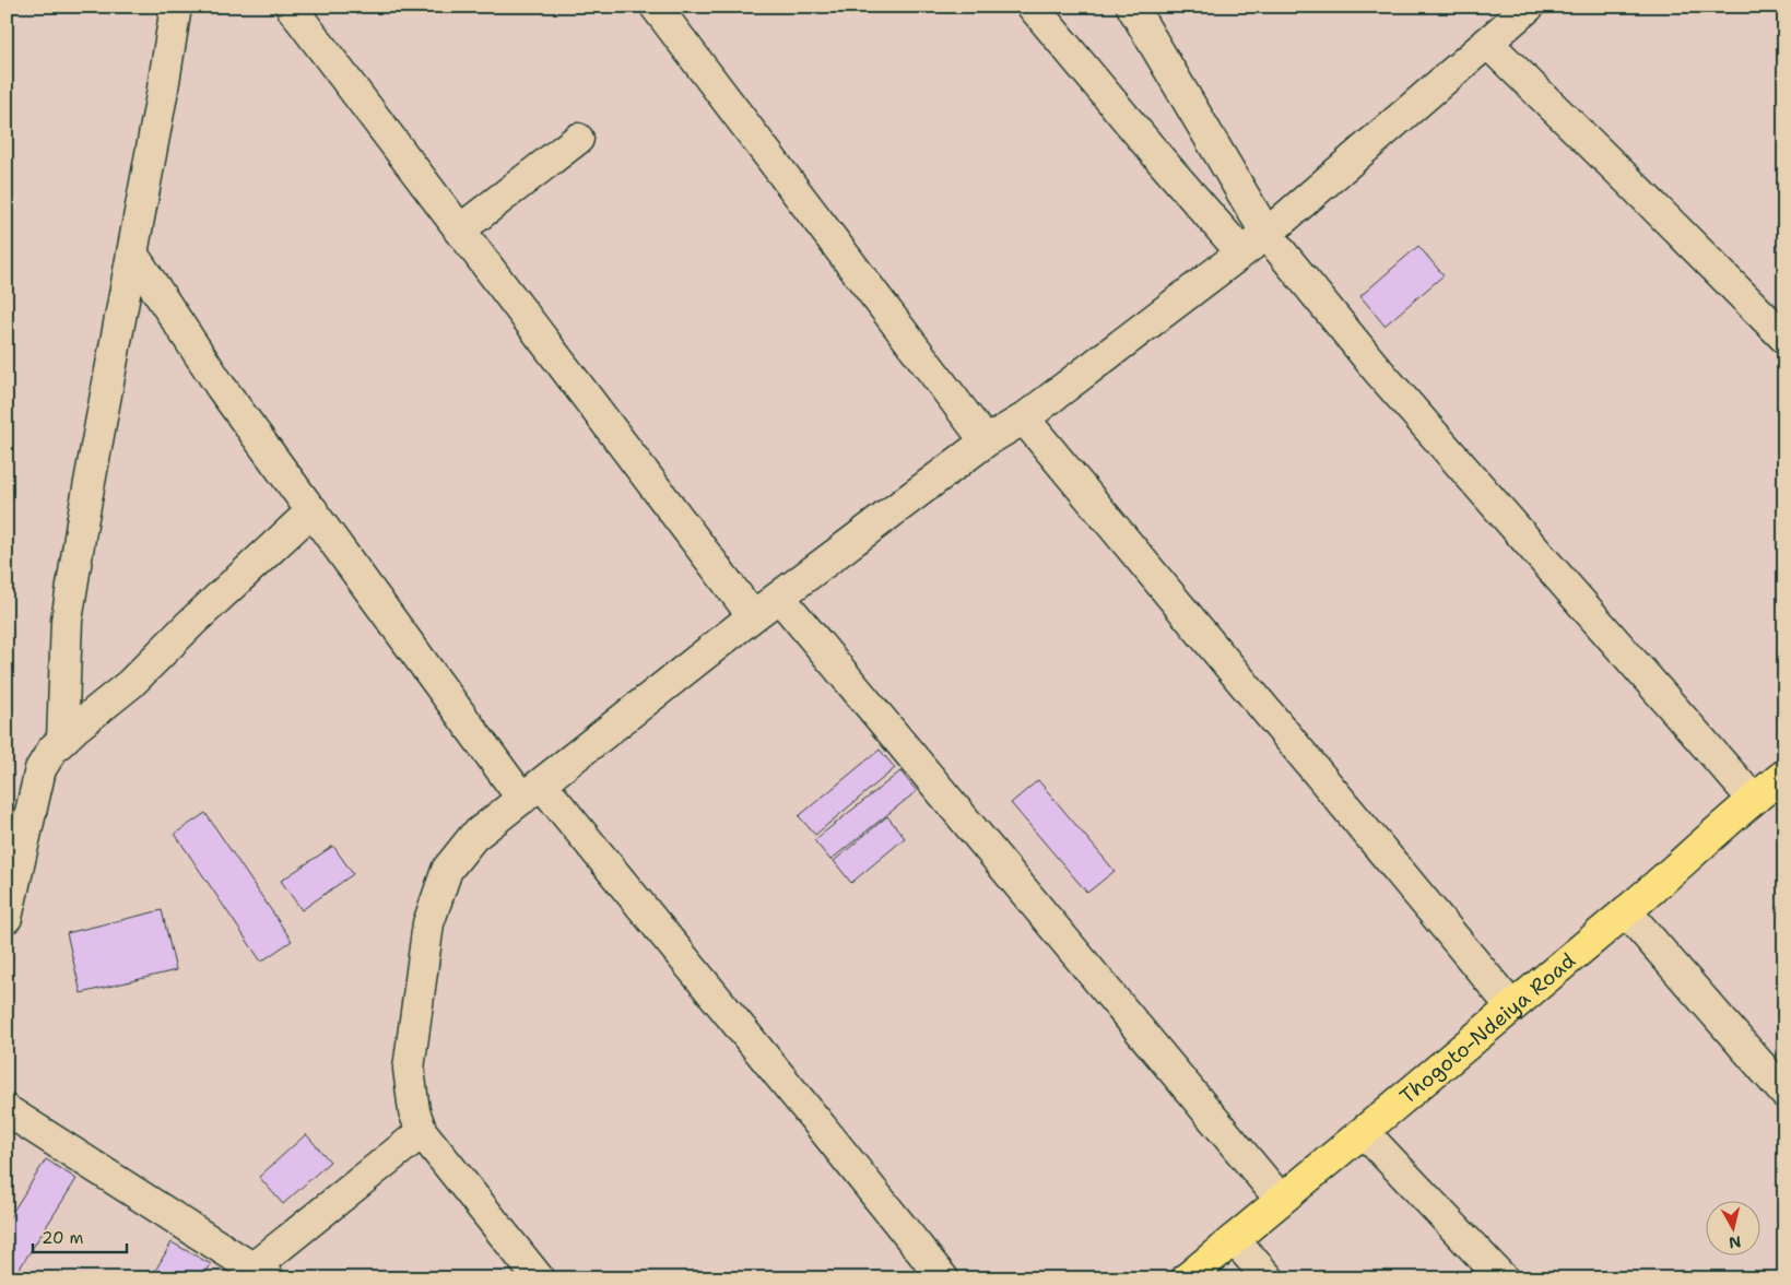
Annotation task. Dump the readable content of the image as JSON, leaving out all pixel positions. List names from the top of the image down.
{
  "streets": {
    "main road": ["Thogoto-Ndeiya Road"]
  },
  "scale_bar": "20 m",
  "north": "bottom"
}
